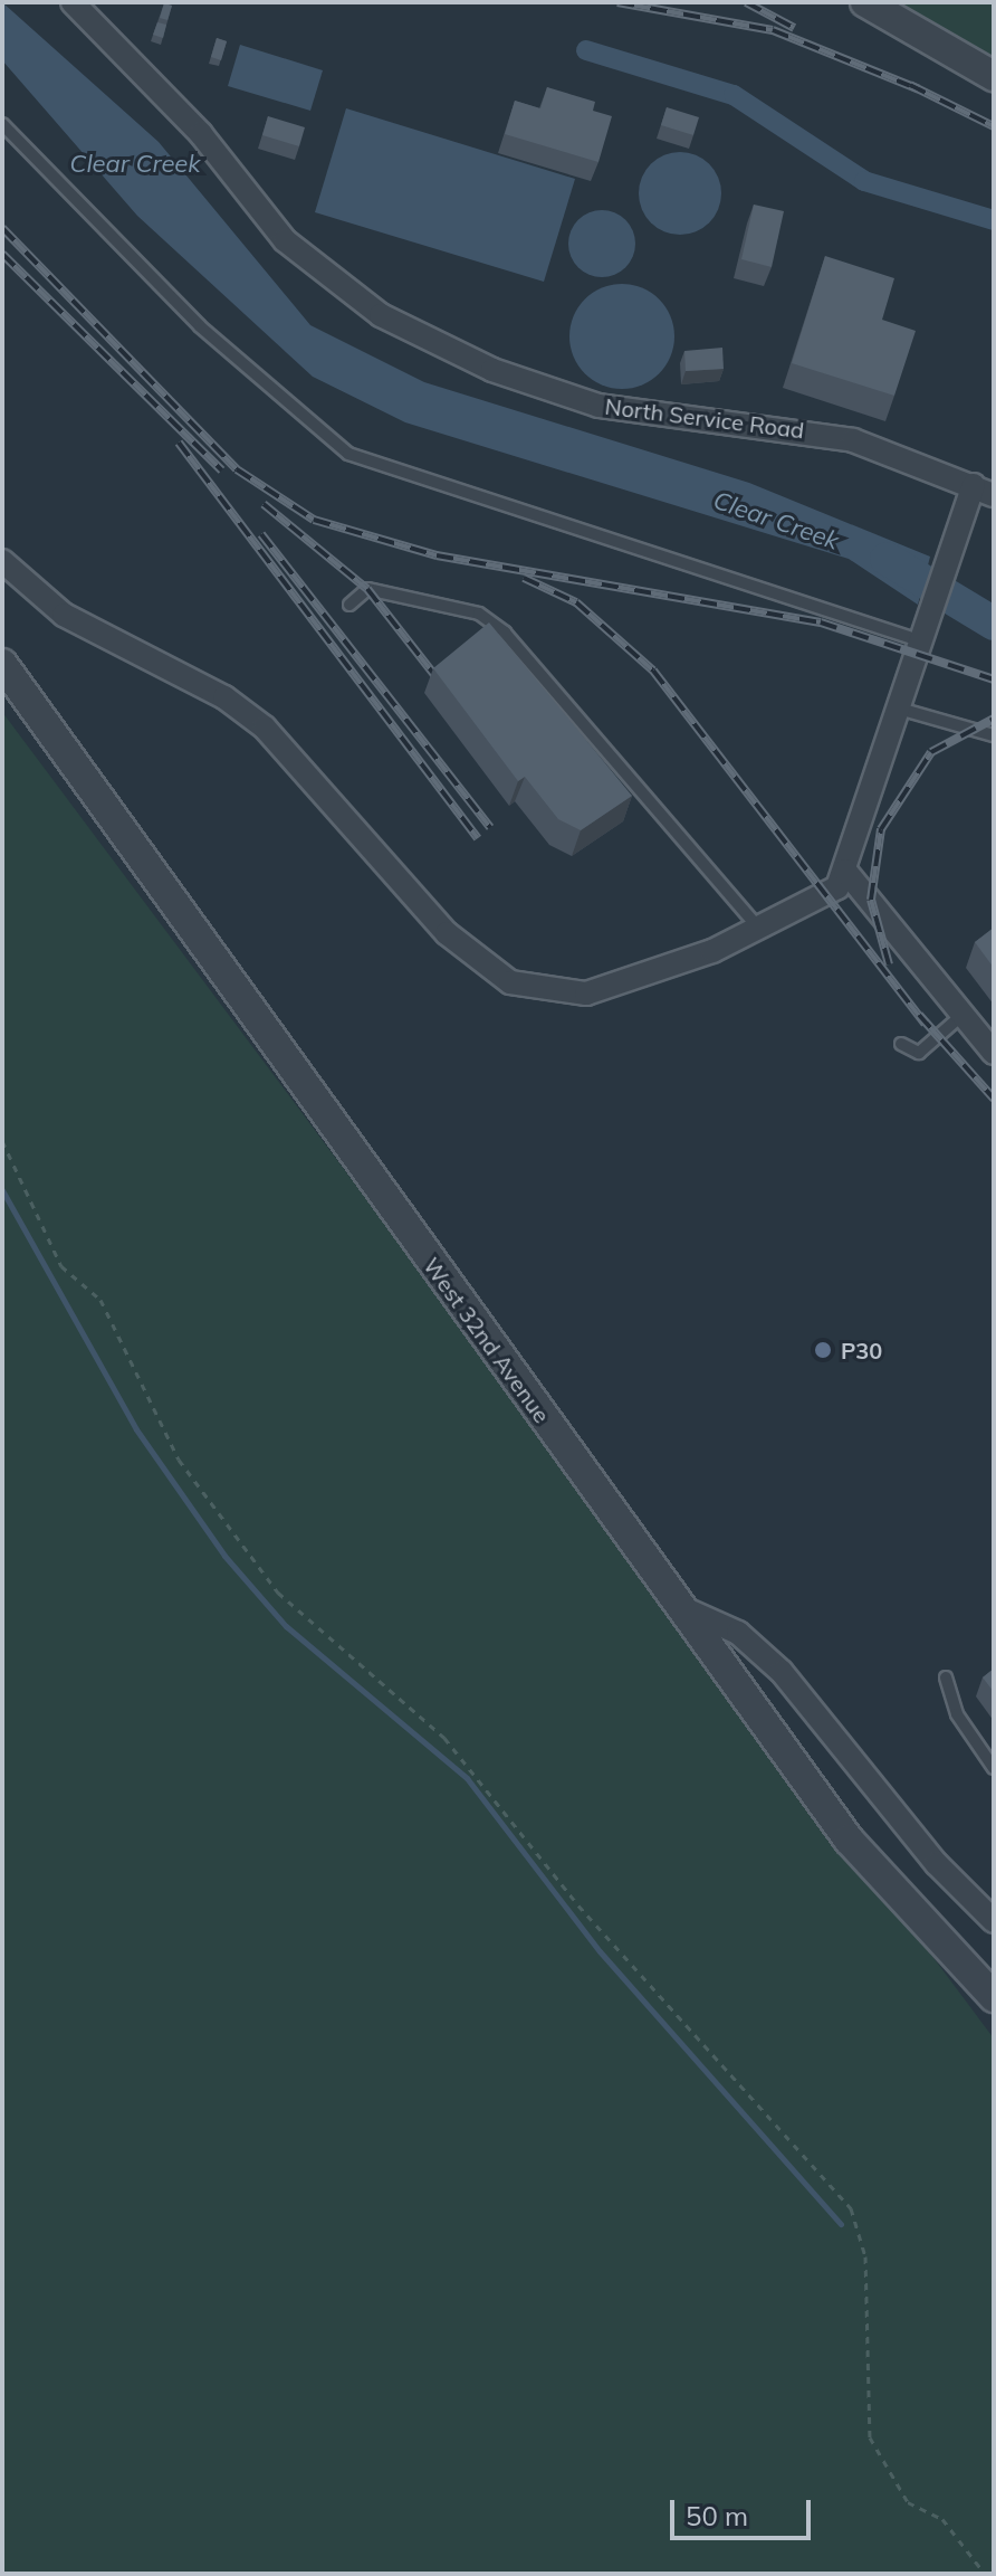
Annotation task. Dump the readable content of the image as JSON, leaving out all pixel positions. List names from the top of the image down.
{
  "streets": {
    "street": ["North Service Road", "West 32nd Avenue"]
  },
  "water": ["Clear Creek"],
  "places": ["P30"],
  "scale_bar": "50 m"
}
